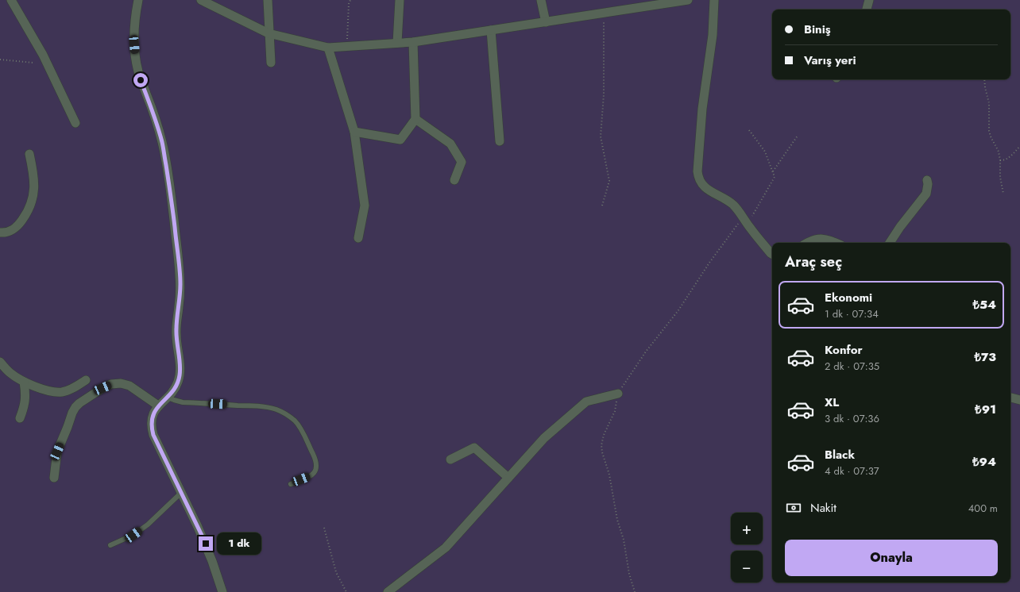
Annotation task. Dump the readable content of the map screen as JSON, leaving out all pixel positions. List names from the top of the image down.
{
  "page": {
    "banner": ["Biniş", "Varış yeri"],
    "heading": "Araç seç",
    "list": [
      {
        "name": "Ekonomi",
        "note": "1 dk · 07:34",
        "value": "₺54"
      },
      {
        "name": "Konfor",
        "note": "2 dk · 07:35",
        "value": "₺73"
      },
      {
        "name": "XL",
        "note": "3 dk · 07:36",
        "value": "₺91"
      },
      {
        "name": "Black",
        "note": "4 dk · 07:37",
        "value": "₺94"
      }
    ],
    "pay": ["Nakit", "400 m"],
    "map_buttons": ["+", "−"],
    "bubble": "1 dk",
    "buttons": "Onayla"
  }
}
